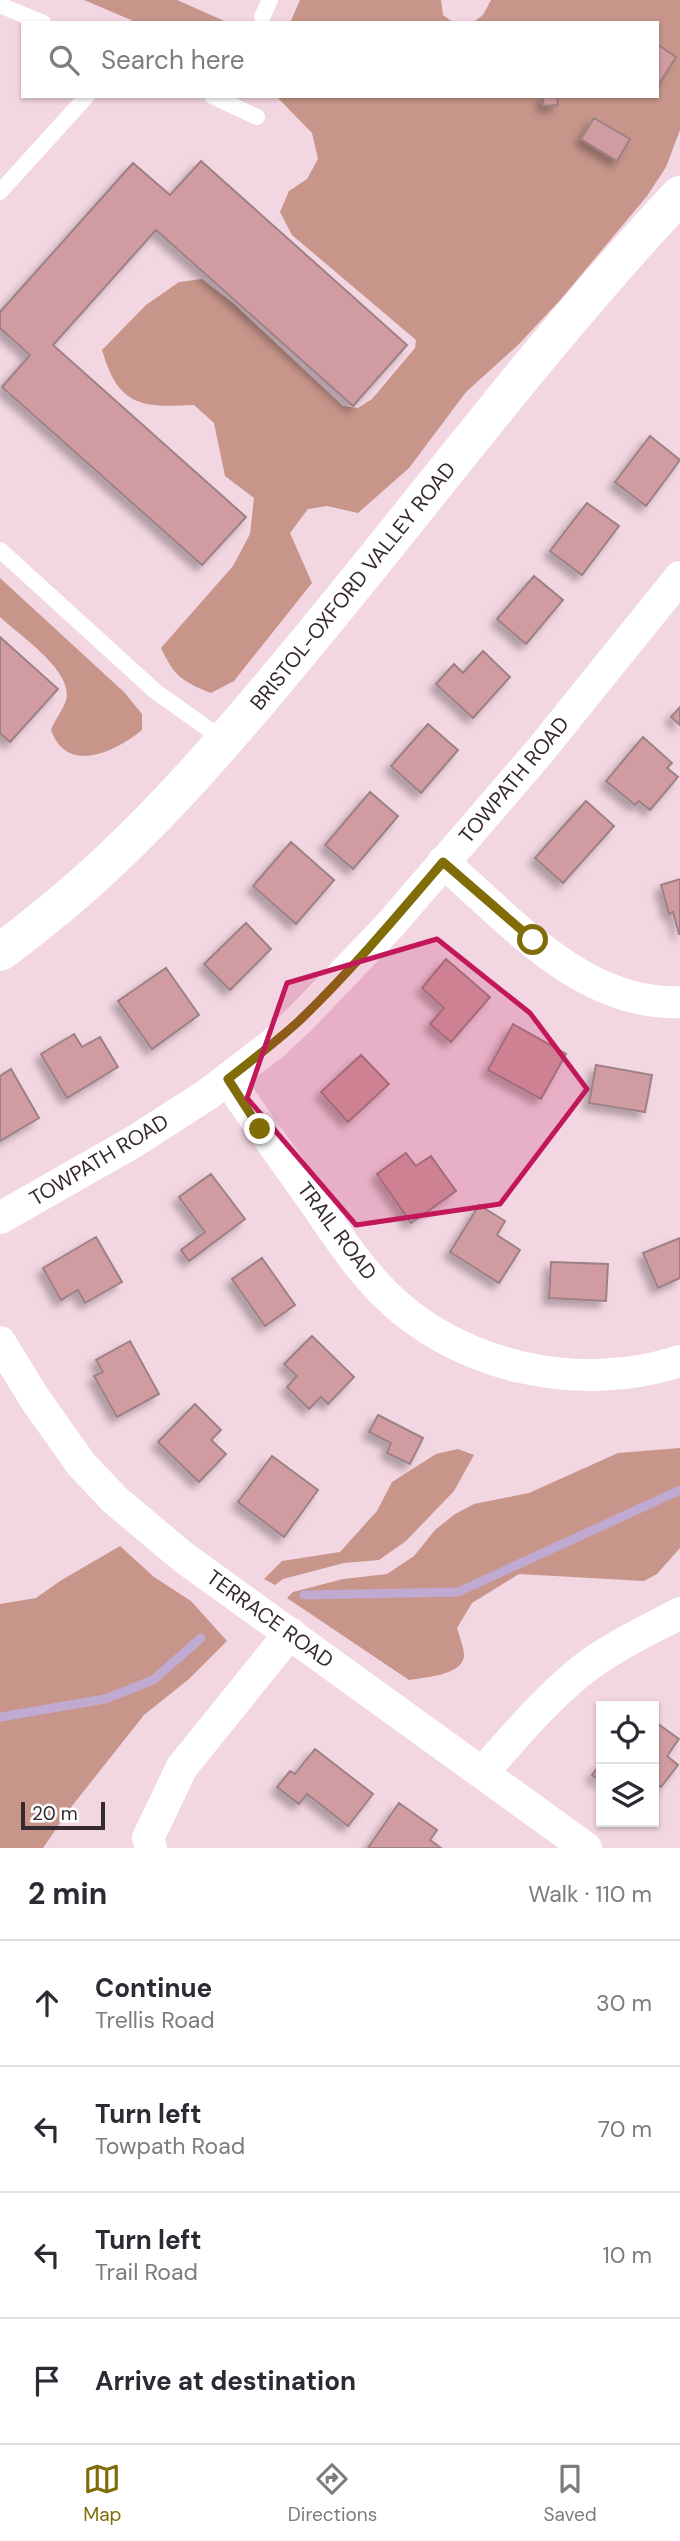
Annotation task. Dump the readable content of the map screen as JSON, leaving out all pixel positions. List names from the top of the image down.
{
  "streets": {
    "main road": ["BRISTOL-OXFORD VALLEY ROAD"],
    "street": ["TOWPATH ROAD", "TRAIL ROAD", "TERRACE ROAD"]
  },
  "crossings": [
    ["TOWPATH ROAD", "TRAIL ROAD"]
  ],
  "scale_bar": "20 m",
  "page": {
    "search": "Search here",
    "scale": "20 m",
    "heading": ["2 min", "Walk · 110 m"],
    "list": [
      ["Continue", "Trellis Road", "30 m"],
      ["Turn left", "Towpath Road", "70 m"],
      ["Turn left", "Trail Road", "10 m"],
      "Arrive at destination"
    ],
    "nav": ["Map", "Directions", "Saved"]
  }
}
